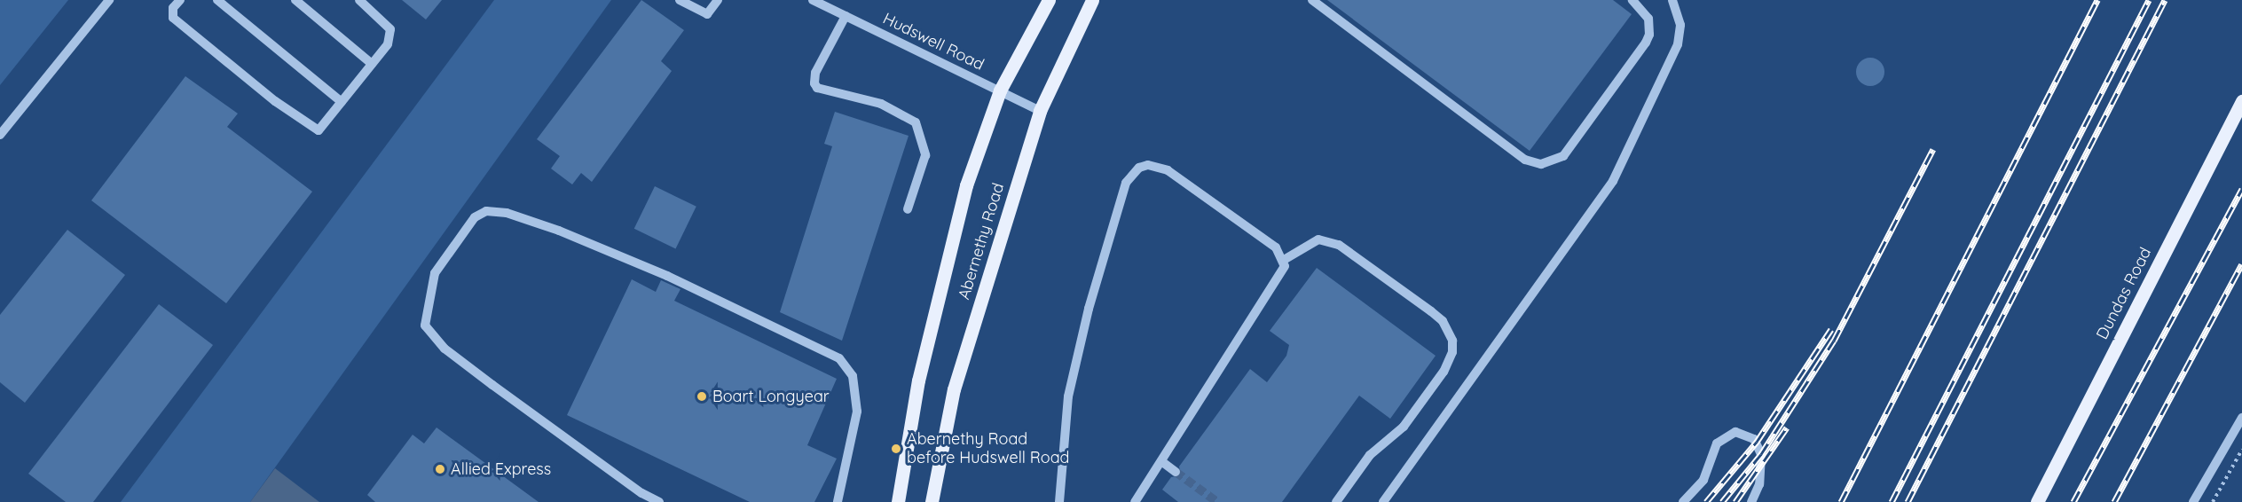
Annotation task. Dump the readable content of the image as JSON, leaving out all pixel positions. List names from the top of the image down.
{
  "streets": {
    "main road": ["Abernethy Road", "Dundas Road"],
    "street": ["Hudswell Road"]
  },
  "crossings": [
    ["Hudswell Road", "Abernethy Road"]
  ],
  "places": ["Boart Longyear", "Abernethy Road before Hudswell Road", "Allied Express"]
}
